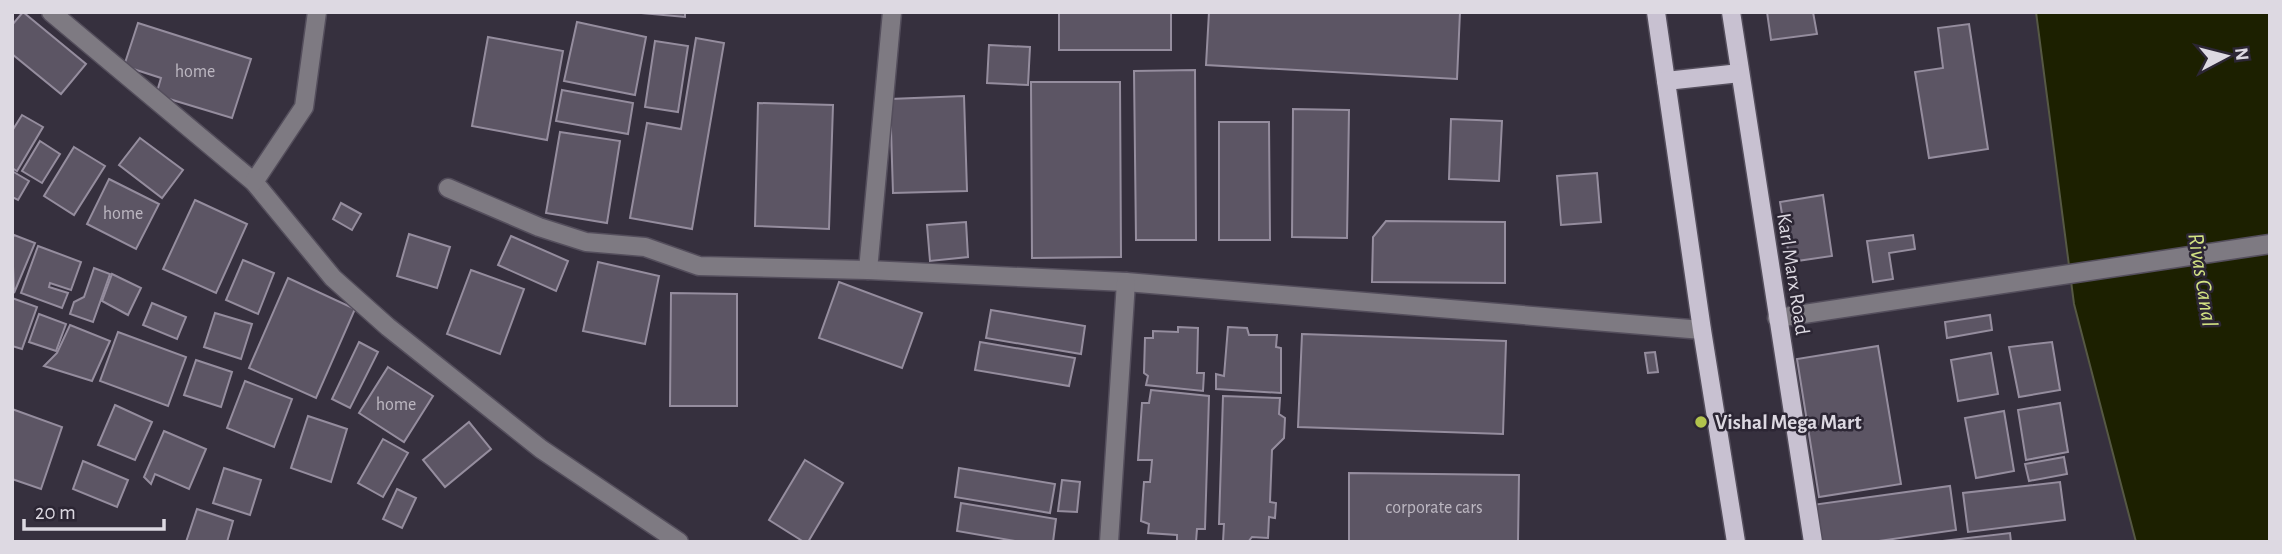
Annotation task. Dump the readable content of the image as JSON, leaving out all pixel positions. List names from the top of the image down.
{
  "streets": {
    "main road": ["Karl Marx Road"]
  },
  "water": ["Rivas Canal"],
  "places": ["Vishal Mega Mart"],
  "house_numbers": [
    "home",
    "home",
    "home",
    "corporate cars"
  ],
  "scale_bar": "20 m",
  "north": "right"
}
